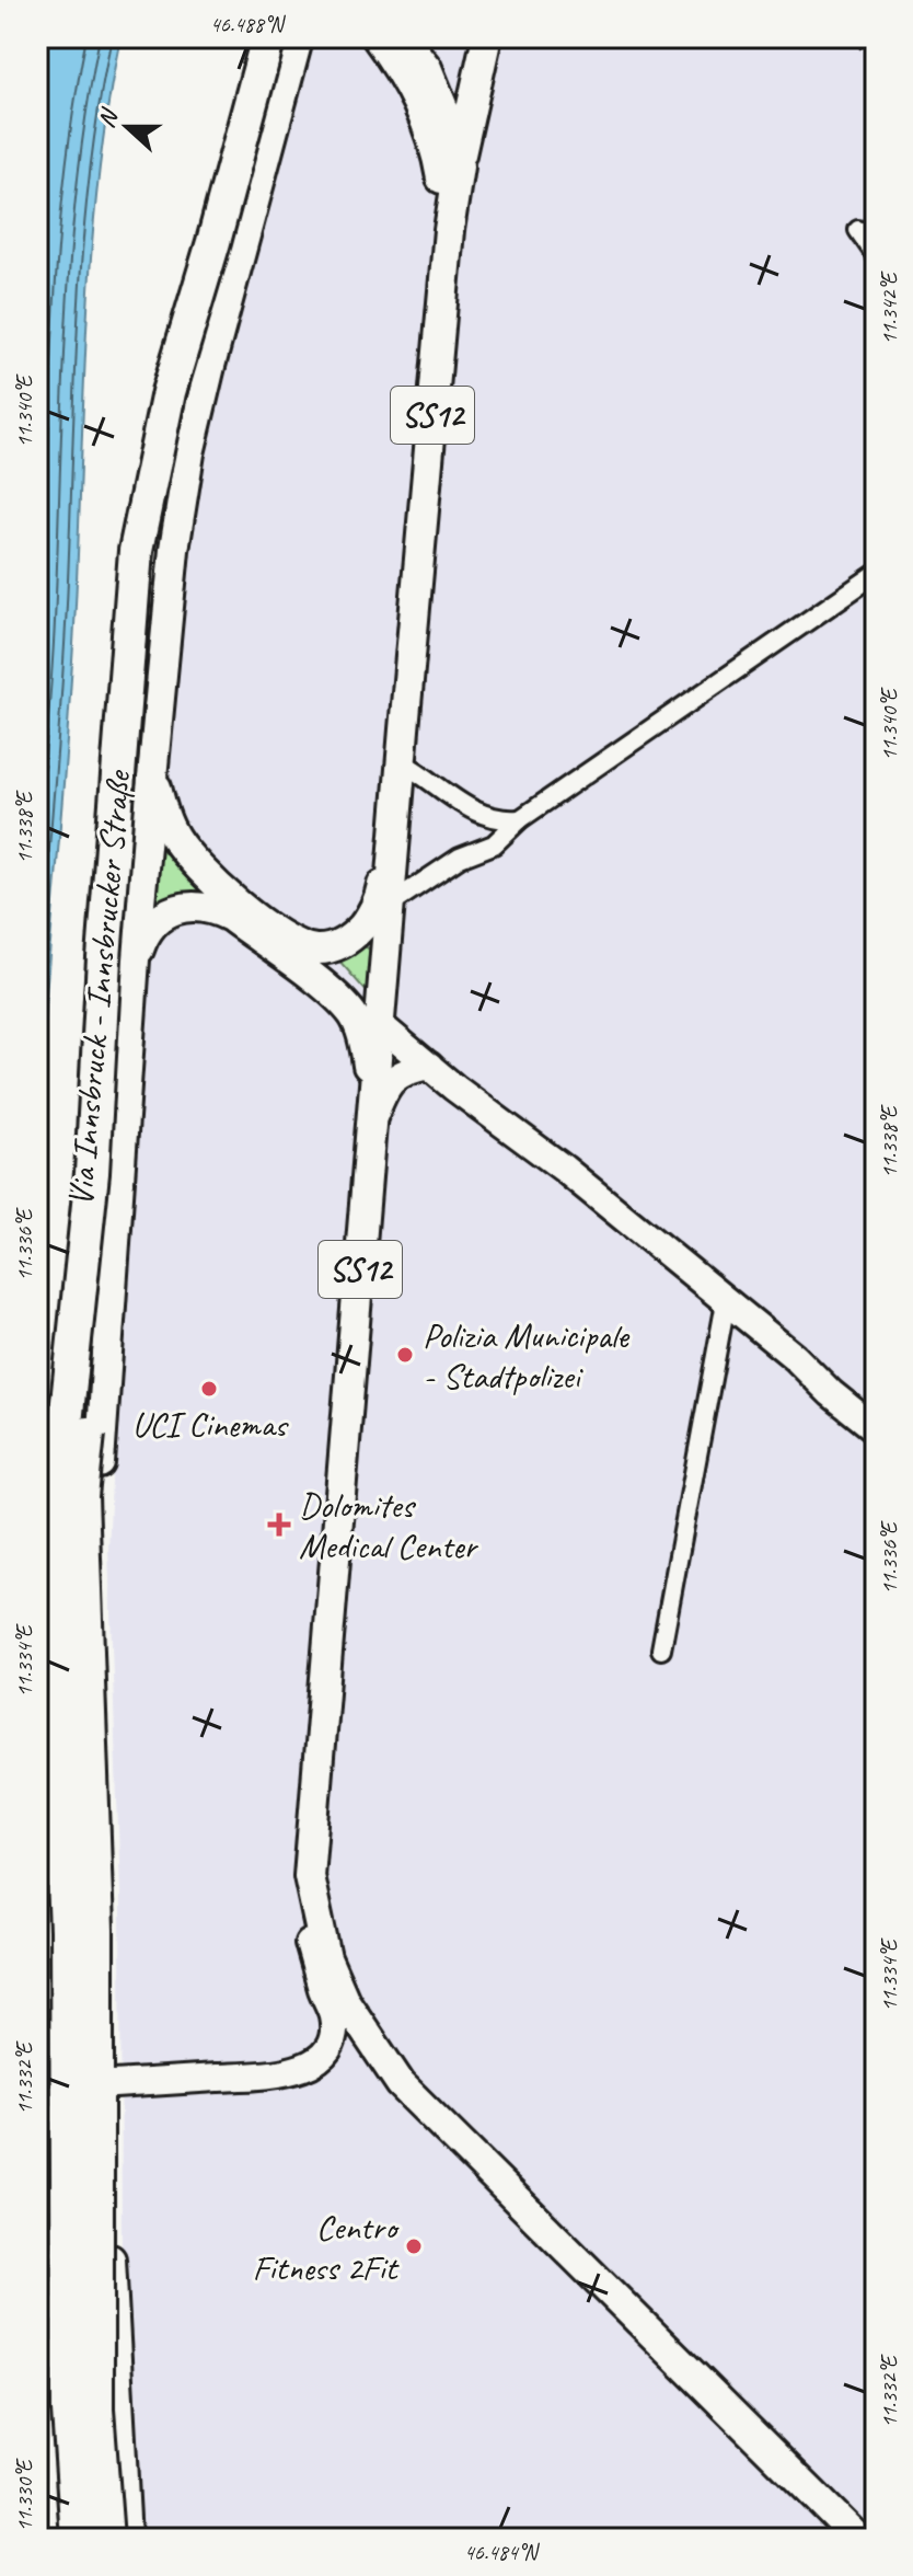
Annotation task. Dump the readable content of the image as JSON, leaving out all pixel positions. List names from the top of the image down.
{
  "streets": {
    "main road": ["SS12", "Via Innsbruck - Innsbrucker Straße"]
  },
  "places": {
    "other": ["Polizia Municipale - Stadtpolizei", "UCI Cinemas", "Centro Fitness 2Fit"],
    "health": ["Dolomites Medical Center"]
  },
  "north": "left",
  "coordinates": [
    "46.488°N",
    "11.342°E",
    "11.340°E",
    "11.338°E",
    "11.336°E",
    "11.334°E",
    "11.332°E",
    "11.330°E",
    "46.484°N"
  ]
}
